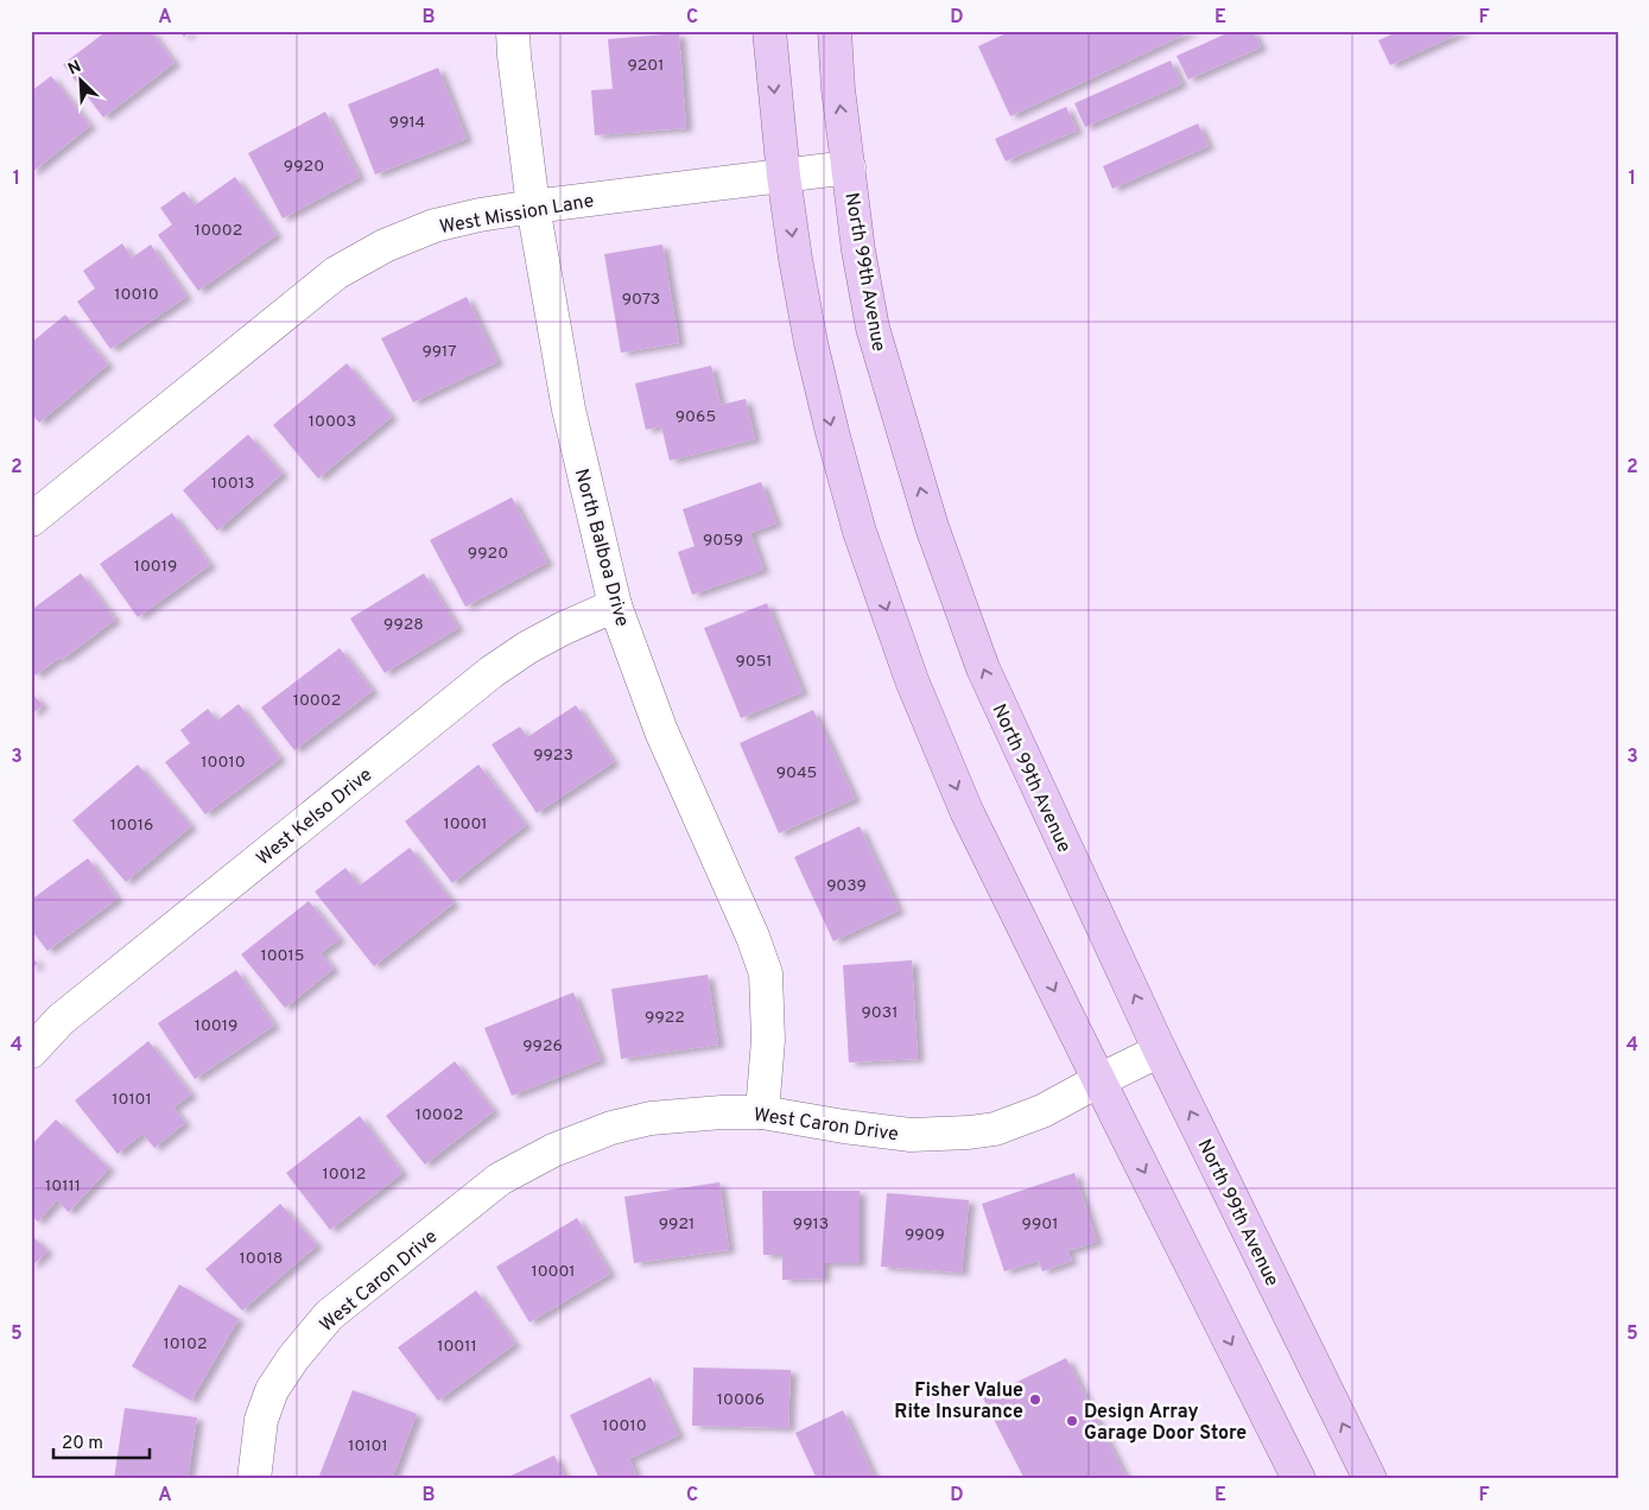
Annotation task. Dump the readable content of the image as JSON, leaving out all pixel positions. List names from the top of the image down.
{
  "streets": {
    "main road": ["North 99th Avenue"],
    "street": [
      "West Mission Lane",
      "North Balboa Drive",
      "West Kelso Drive",
      "West Caron Drive"
    ]
  },
  "crossings": [
    ["West Mission Lane", "North 99th Avenue"],
    ["West Mission Lane", "North Balboa Drive"],
    ["North 99th Avenue", "West Caron Drive"],
    ["North Balboa Drive", "West Kelso Drive"],
    ["North Balboa Drive", "West Caron Drive"]
  ],
  "places": ["Fisher Value Rite Insurance", "Design Array Garage Door Store"],
  "house_numbers": [
    "9201",
    "9914",
    "9920",
    "10002",
    "10010",
    "9073",
    "9917",
    "9065",
    "10003",
    "10013",
    "9059",
    "9920",
    "10019",
    "9928",
    "9051",
    "10002",
    "9923",
    "10010",
    "9045",
    "10001",
    "10016",
    "9039",
    "10015",
    "9031",
    "9922",
    "10019",
    "9926",
    "10101",
    "10002",
    "10012",
    "10111",
    "9921",
    "9913",
    "9901",
    "9909",
    "10018",
    "10001",
    "10102",
    "10011",
    "10006",
    "10010",
    "10101"
  ],
  "scale_bar": "20 m",
  "north": "top left",
  "grid": {
    "columns": [
      "A",
      "B",
      "C",
      "D",
      "E",
      "F"
    ],
    "rows": [
      "1",
      "2",
      "3",
      "4",
      "5"
    ]
  }
}
